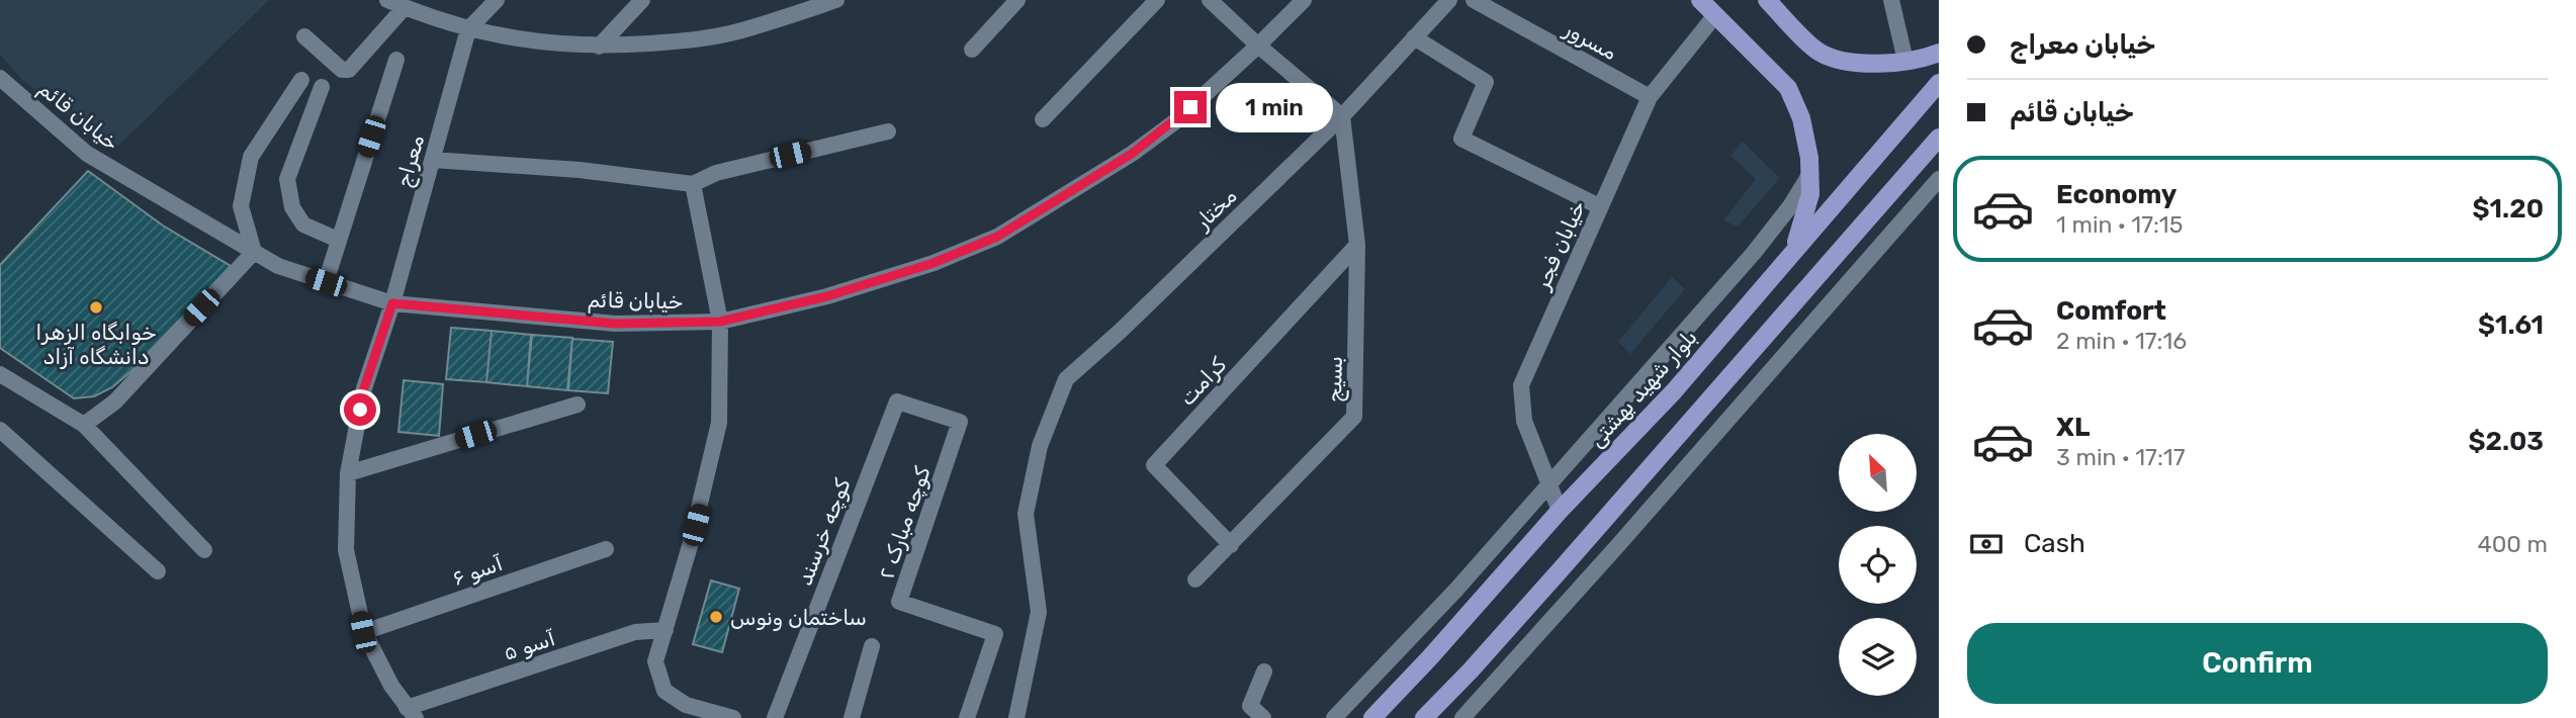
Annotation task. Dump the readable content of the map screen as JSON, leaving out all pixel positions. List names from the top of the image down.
{
  "streets": {
    "main road": ["بلوار شهید بهشتی"],
    "street": [
      "مسرور",
      "خیابان قائم",
      "معراج",
      "مختار",
      "خیابان فجر",
      "بسیج",
      "کرامت",
      "کوچه مبارک ۲",
      "کوچه خرسند",
      "آسو ۶",
      "آسو ۵"
    ]
  },
  "crossings": [
    ["مسرور", "خیابان فجر"],
    ["خیابان قائم", "معراج"],
    ["معراج", "آسو ۶"],
    ["معراج", "آسو ۵"],
    ["مختار", "بسیج"],
    ["خیابان فجر", "بلوار شهید بهشتی"],
    ["بسیج", "کرامت"],
    ["کوچه مبارک ۲", "کوچه خرسند"]
  ],
  "places": ["خوابگاه الزهرا دانشگاه آزاد", "ساختمان ونوس"],
  "north": "top left",
  "page": {
    "banner": ["خیابان معراج", "خیابان قائم"],
    "bubble": "1 min",
    "list": [
      {
        "name": "Economy",
        "note": "1 min · 17:15",
        "value": "$1.20"
      },
      {
        "name": "Comfort",
        "note": "2 min · 17:16",
        "value": "$1.61"
      },
      {
        "name": "XL",
        "note": "3 min · 17:17",
        "value": "$2.03"
      }
    ],
    "pay": ["Cash", "400 m"],
    "buttons": "Confirm"
  }
}
